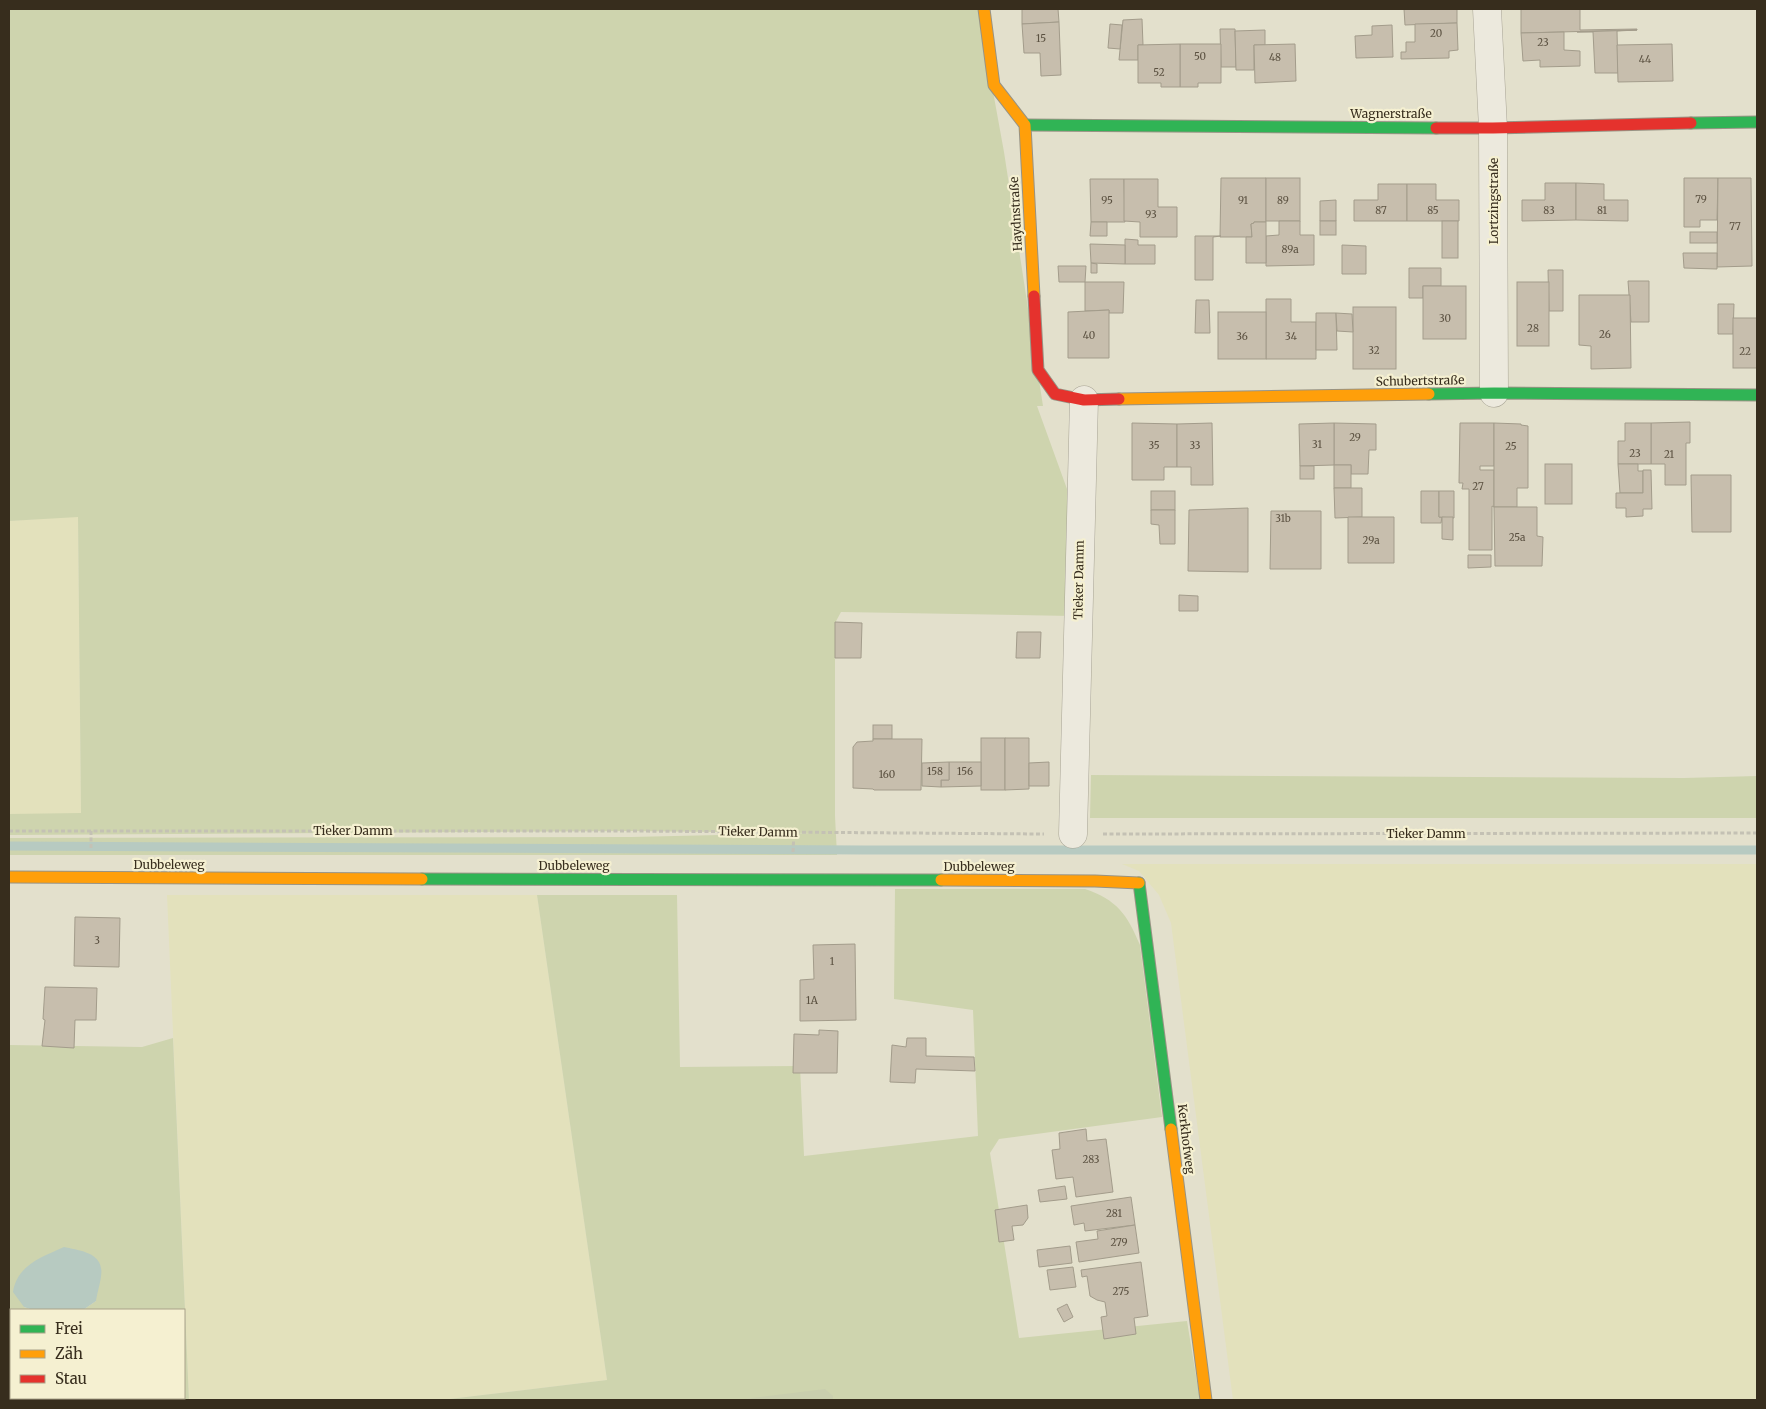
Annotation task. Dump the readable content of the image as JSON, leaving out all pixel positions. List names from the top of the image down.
{
  "streets": {
    "street": [
      "Wagnerstraße",
      "Lortzingstraße",
      "Haydnstraße",
      "Schubertstraße",
      "Tieker Damm",
      "Dubbeleweg",
      "Kerkhofweg"
    ]
  },
  "crossings": [
    ["Wagnerstraße", "Lortzingstraße"],
    ["Wagnerstraße", "Haydnstraße"],
    ["Lortzingstraße", "Schubertstraße"],
    ["Haydnstraße", "Schubertstraße"],
    ["Haydnstraße", "Tieker Damm"],
    ["Schubertstraße", "Tieker Damm"],
    ["Dubbeleweg", "Kerkhofweg"]
  ],
  "house_numbers": [
    "20",
    "15",
    "23",
    "50",
    "48",
    "44",
    "52",
    "79",
    "95",
    "91",
    "89",
    "87",
    "85",
    "83",
    "81",
    "93",
    "77",
    "89a",
    "30",
    "28",
    "26",
    "40",
    "36",
    "34",
    "32",
    "22",
    "29",
    "31",
    "35",
    "33",
    "25",
    "23",
    "21",
    "27",
    "31b",
    "25a",
    "29a",
    "158",
    "156",
    "160",
    "3",
    "1",
    "1A",
    "283",
    "281",
    "279",
    "275"
  ],
  "legend": ["Frei", "Zäh", "Stau"]
}
